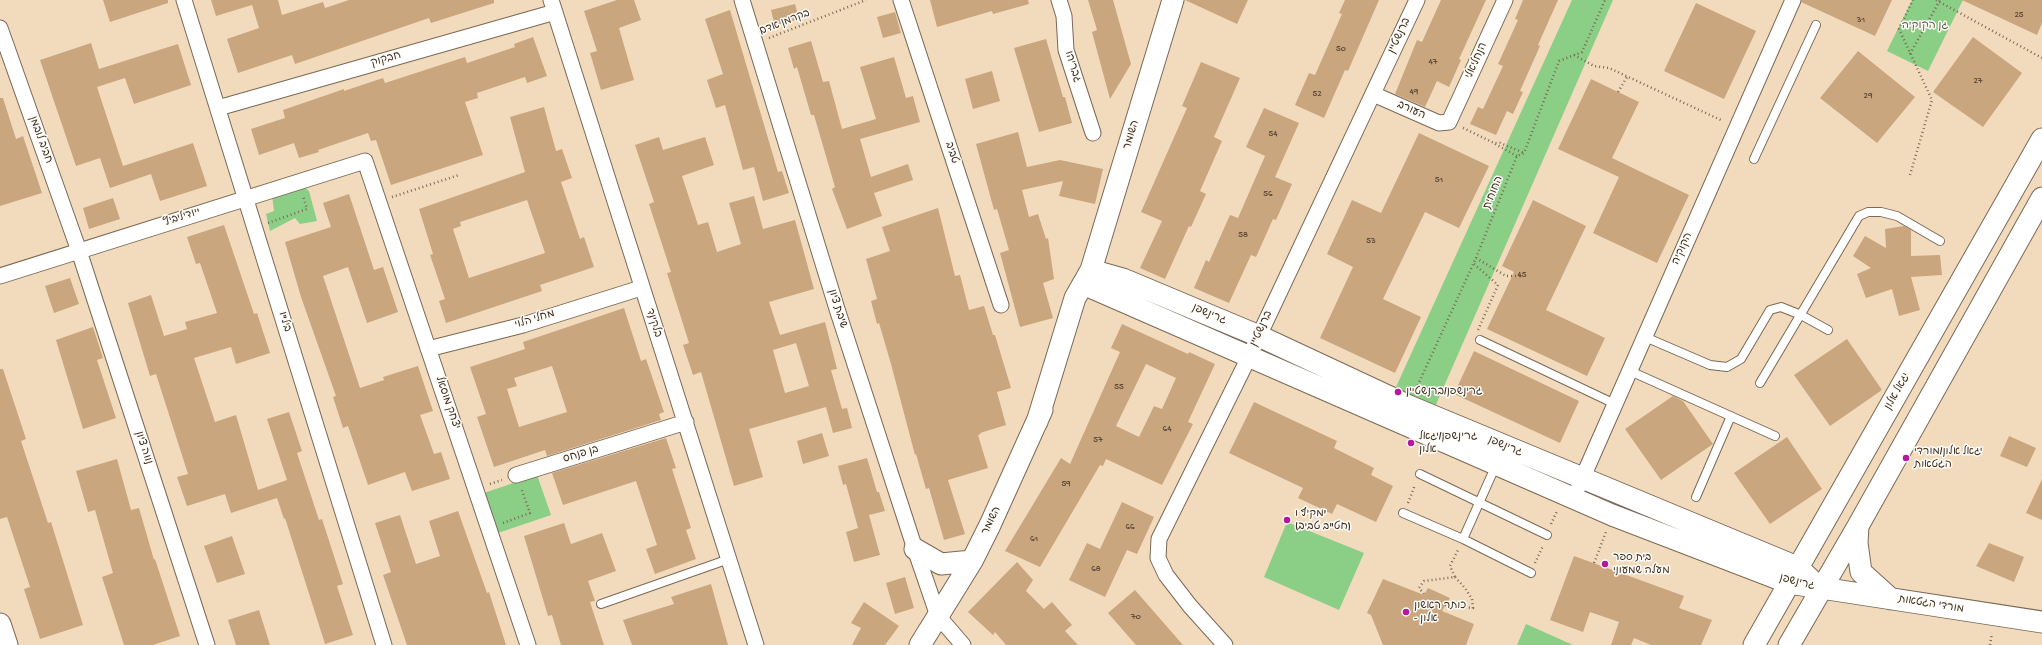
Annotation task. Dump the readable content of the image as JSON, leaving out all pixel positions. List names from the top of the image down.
{
  "streets": {
    "street": [
      "ברנשטיין",
      "חבקוק",
      "הנחליאלי",
      "גבריהו",
      "העורב",
      "השומר",
      "חביב לובמן",
      "טביב",
      "יודיליביץ'",
      "הקוקיה",
      "שיבת ציון",
      "גרינשפן",
      "מחלי הלוי",
      "ביל\"ו",
      "בלקינד",
      "יגאל אלון",
      "יצחק מוסאל",
      "נווה ציון",
      "בן פנחס",
      "מורדי הגטאות"
    ],
    "path": ["בקרמן אדם", "החוחית"]
  },
  "crossings": [
    ["בקרמן אדם", "שיבת ציון"],
    ["ברנשטיין", "העורב"],
    ["ברנשטיין", "גרינשפן"],
    ["חבקוק", "ביל\"ו"],
    ["חבקוק", "בלקינד"],
    ["הנחליאלי", "העורב"],
    ["השומר", "שיבת ציון"],
    ["השומר", "גרינשפן"],
    ["חביב לובמן", "יודיליביץ'"],
    ["חביב לובמן", "נווה ציון"],
    ["החוחית", "גרינשפן"],
    ["יודיליביץ'", "ביל\"ו"],
    ["יודיליביץ'", "יצחק מוסאל"],
    ["יודיליביץ'", "נווה ציון"],
    ["הקוקיה", "גרינשפן"],
    ["גרינשפן", "יגאל אלון"],
    ["גרינשפן", "מורדי הגטאות"],
    ["מחלי הלוי", "בלקינד"],
    ["מחלי הלוי", "יצחק מוסאל"],
    ["בלקינד", "בן פנחס"]
  ],
  "parks": ["גן הקוקיה"],
  "places": [
    "גרינשפן/ברנשטיין",
    "גרינשפן/יגאל אלון",
    "יגאל אלון/מורדי הגטאות",
    "מקיף ו' (חט\"ב טביב)",
    "בית ספר מעלה שמעוני",
    "כותר ראשון - אלון"
  ],
  "house_numbers": [
    "25",
    "31",
    "50",
    "47",
    "27",
    "49",
    "52",
    "29",
    "54",
    "51",
    "56",
    "58",
    "53",
    "45",
    "55",
    "64",
    "57",
    "59",
    "66",
    "61",
    "68",
    "70"
  ]
}
